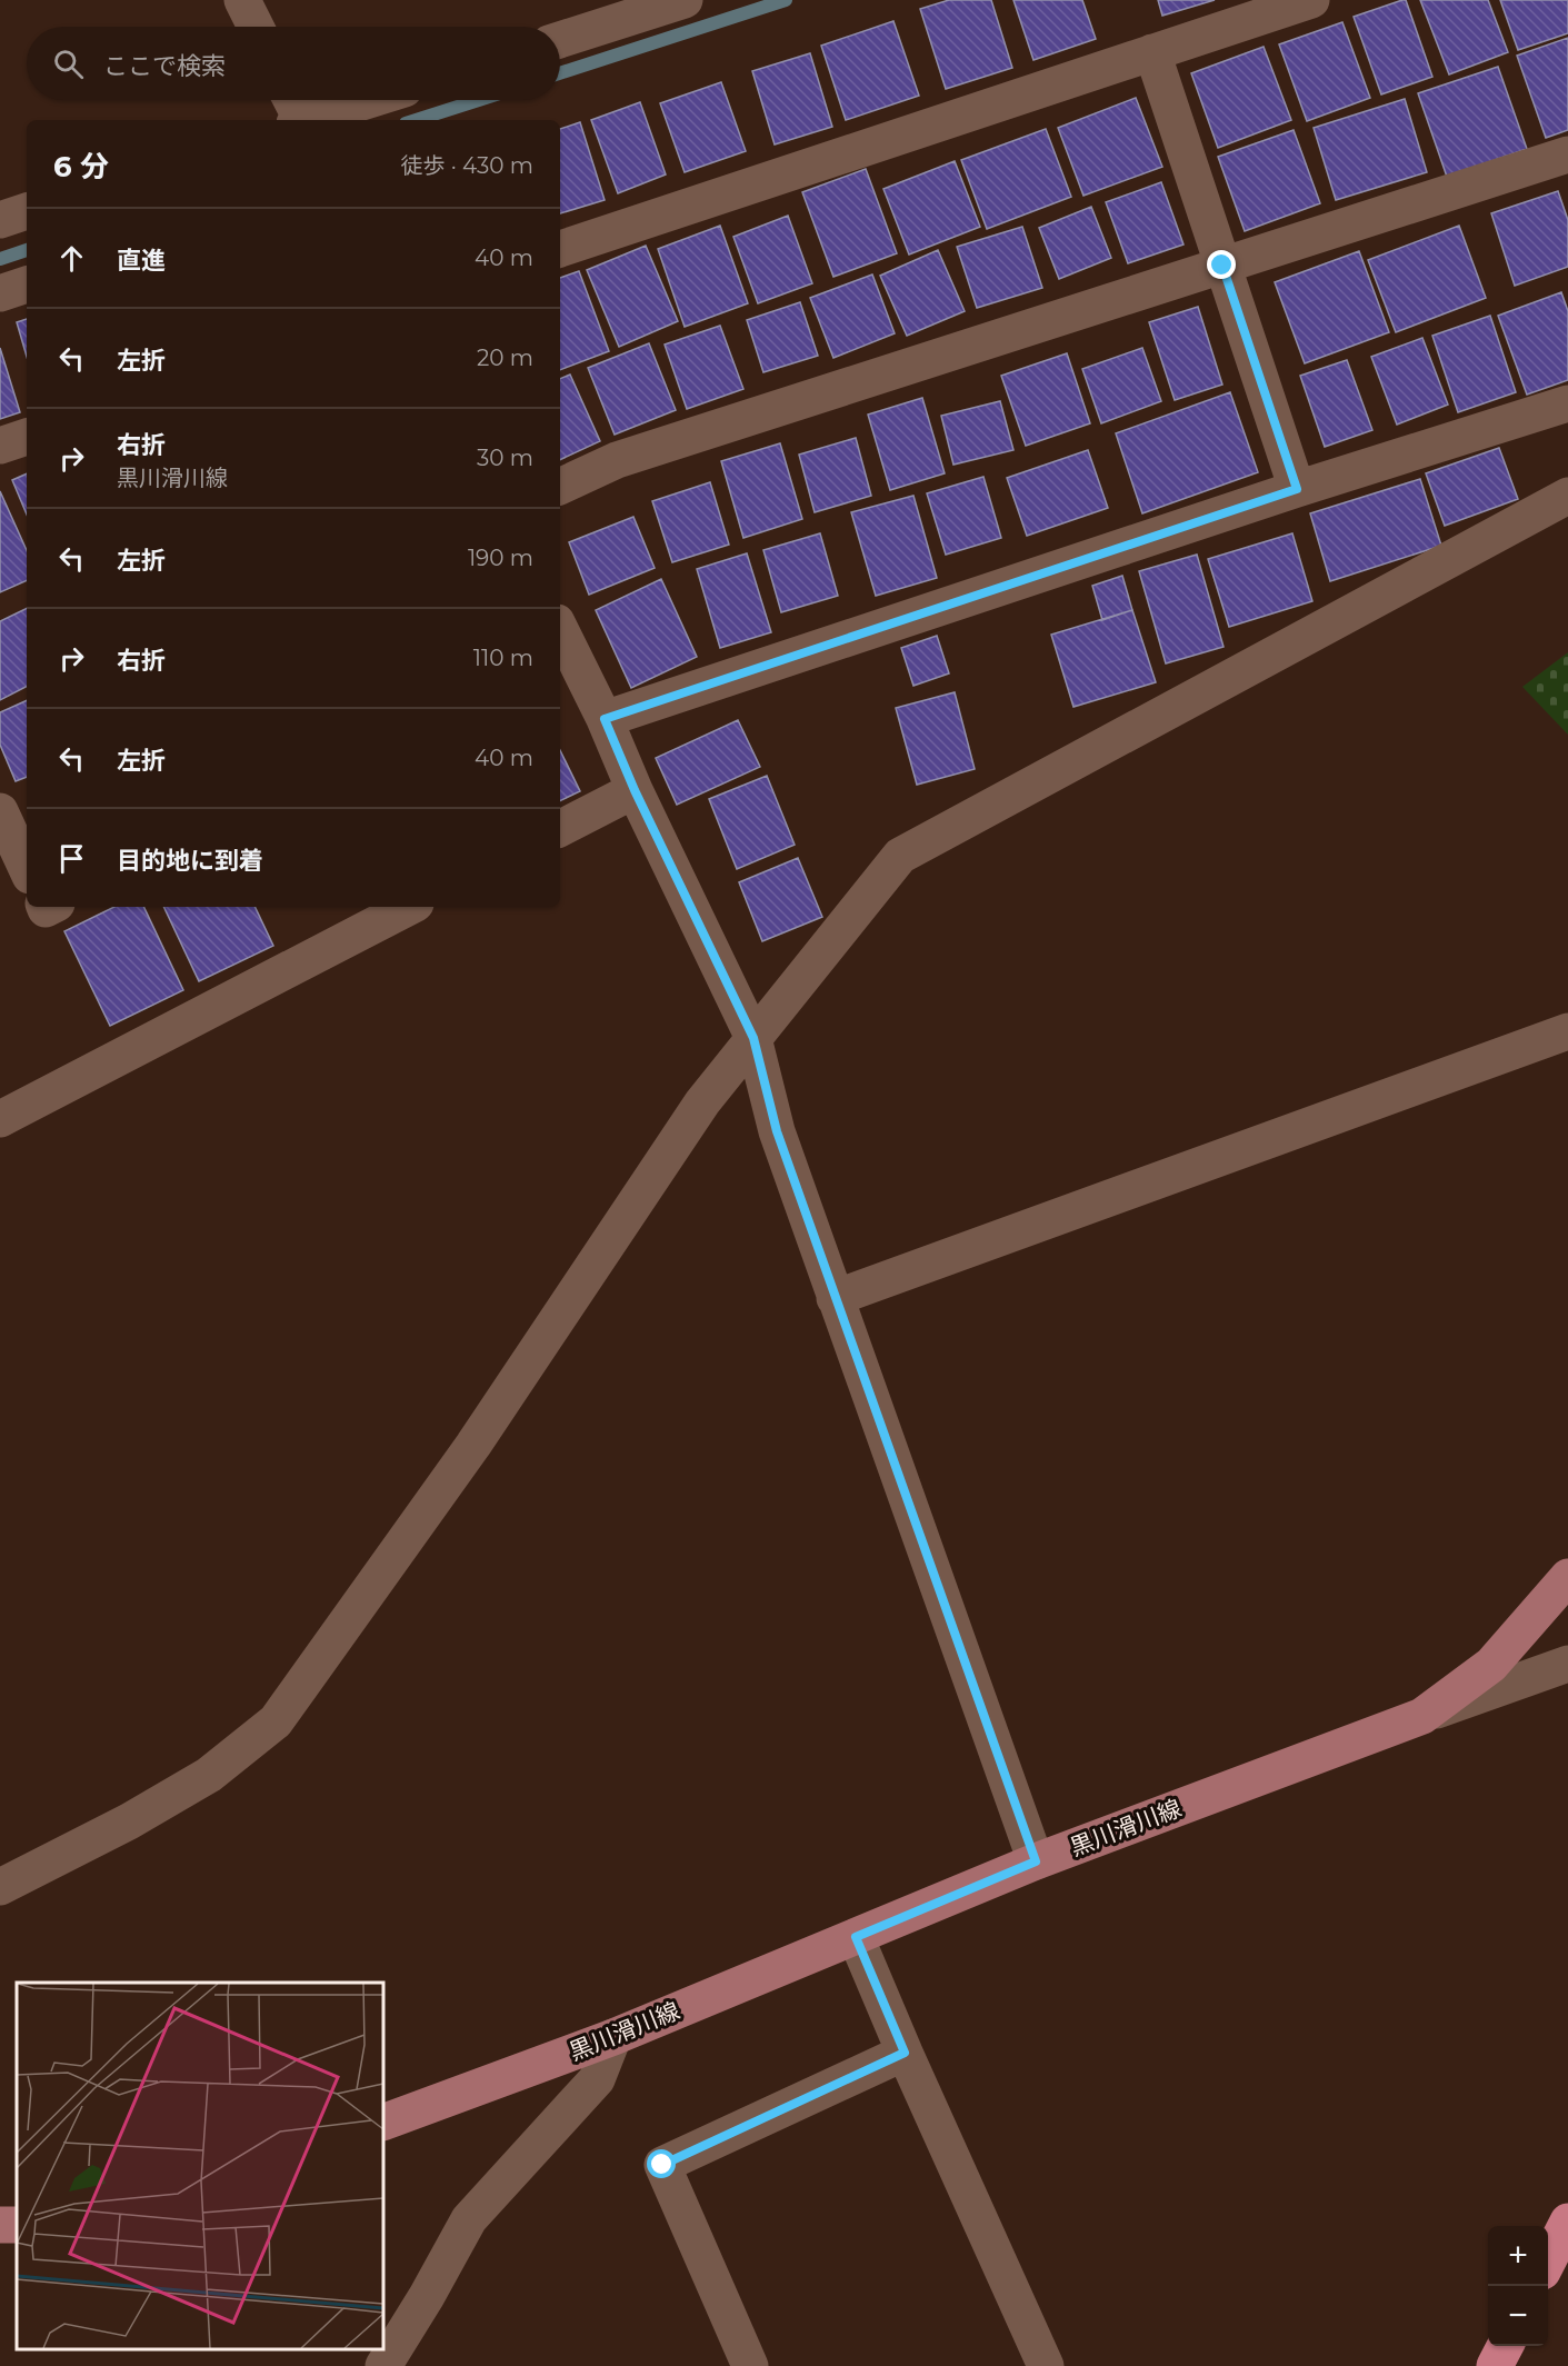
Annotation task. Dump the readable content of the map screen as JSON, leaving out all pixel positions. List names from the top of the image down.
{
  "streets": {
    "main road": ["黒川滑川線"]
  },
  "page": {
    "search": "ここで検索",
    "heading": ["6 分", "徒歩 · 430 m"],
    "list": [
      ["直進", "40 m"],
      ["左折", "20 m"],
      ["右折", "黒川滑川線", "30 m"],
      ["左折", "190 m"],
      ["右折", "110 m"],
      ["左折", "40 m"],
      "目的地に到着"
    ],
    "map_buttons": ["+", "−"]
  }
}
